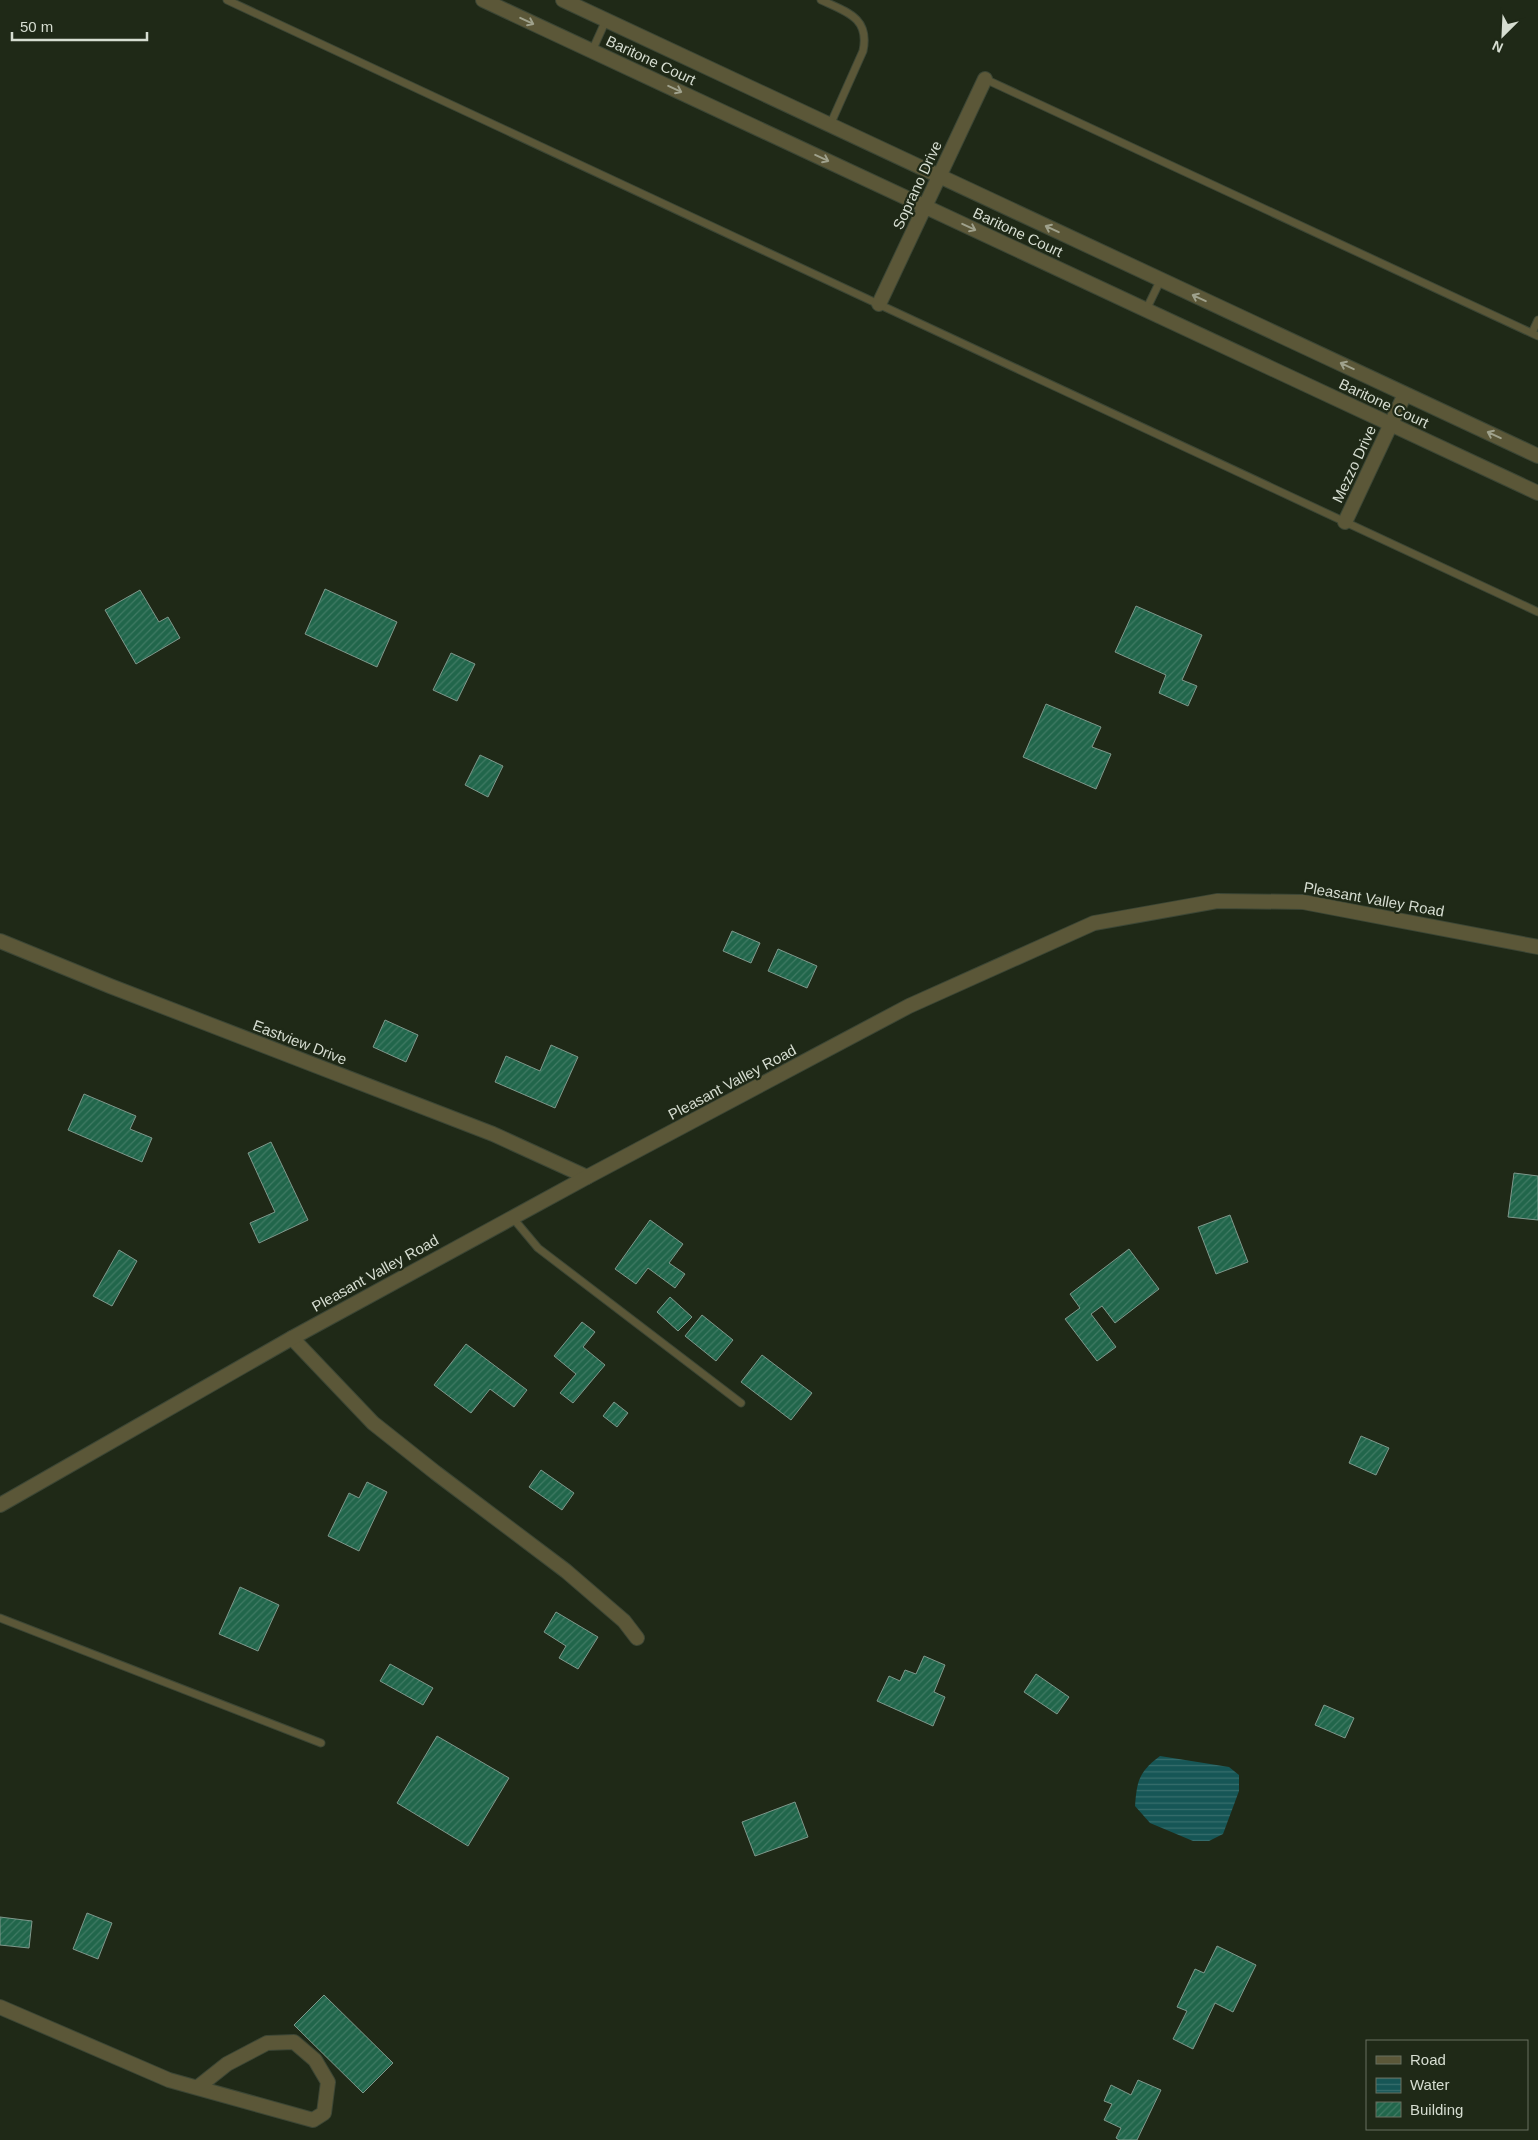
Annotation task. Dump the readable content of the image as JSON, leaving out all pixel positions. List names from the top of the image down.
{
  "streets": {
    "street": [
      "Baritone Court",
      "Soprano Drive",
      "Mezzo Drive",
      "Pleasant Valley Road",
      "Eastview Drive"
    ]
  },
  "crossings": [
    ["Baritone Court", "Soprano Drive"],
    ["Baritone Court", "Mezzo Drive"],
    ["Pleasant Valley Road", "Eastview Drive"]
  ],
  "legend": ["Road", "Water", "Building"],
  "scale_bar": "50 m",
  "north": "bottom left"
}
